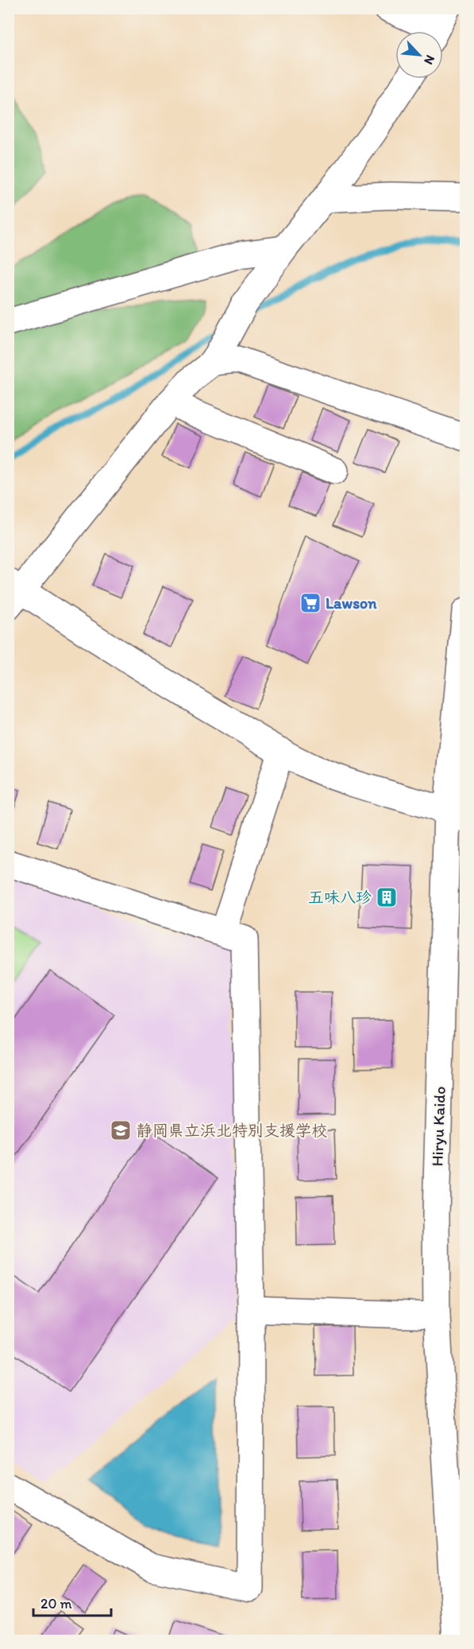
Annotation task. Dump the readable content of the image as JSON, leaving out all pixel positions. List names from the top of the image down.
{
  "streets": {
    "main road": ["Hiryu Kaido"]
  },
  "places": {
    "supermarket": ["Lawson"],
    "building": ["五味八珍"],
    "school or university": ["静岡県立浜北特別支援学校"]
  },
  "scale_bar": "20 m",
  "north": "bottom right"
}
